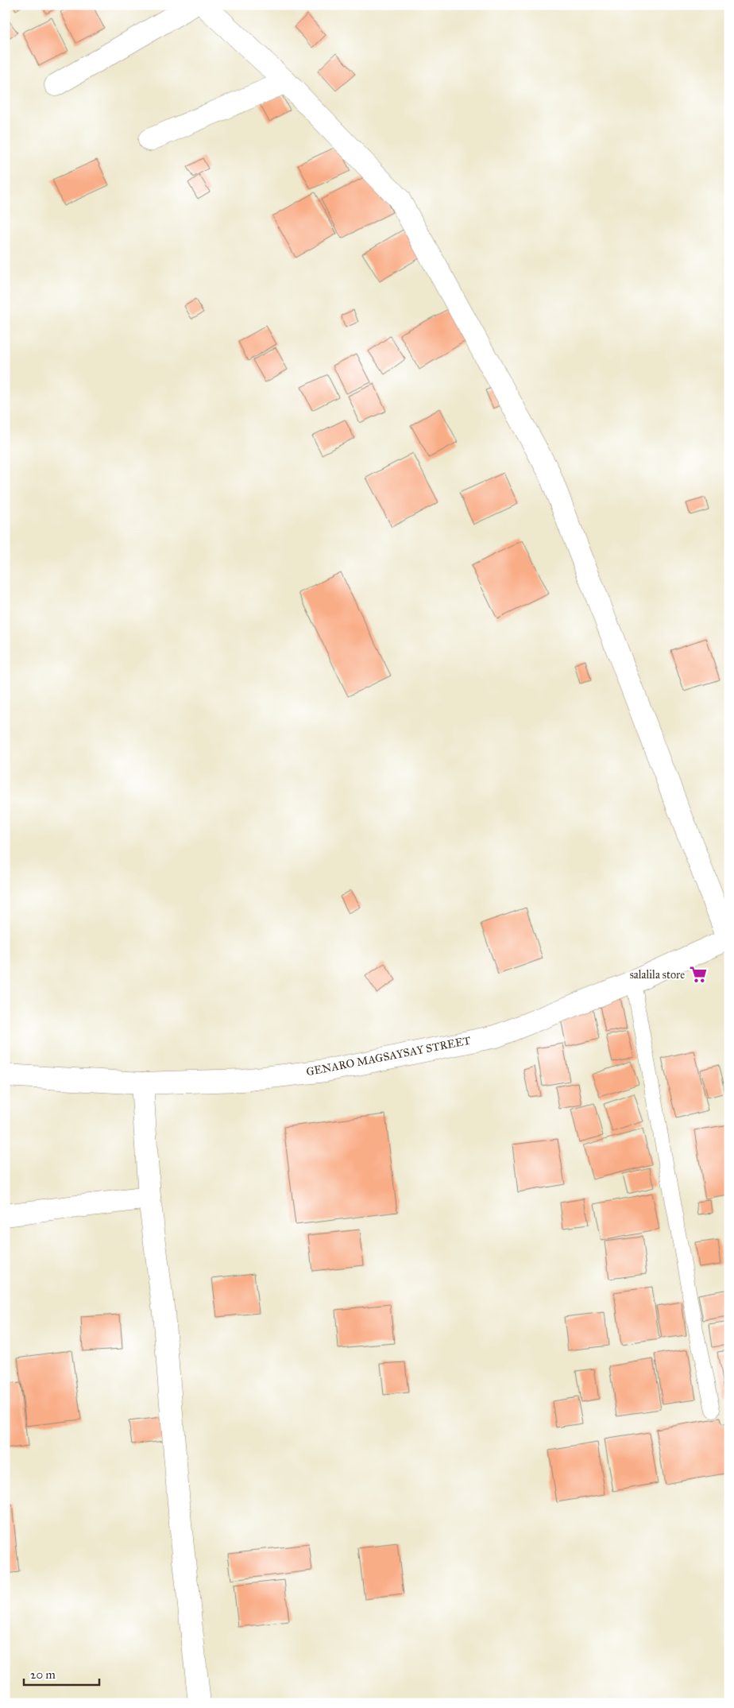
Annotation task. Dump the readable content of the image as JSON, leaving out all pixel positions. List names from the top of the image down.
{
  "streets": {
    "street": ["GENARO MAGSAYSAY STREET"]
  },
  "places": {
    "supermarket": ["salalila store"]
  },
  "scale_bar": "20 m"
}
